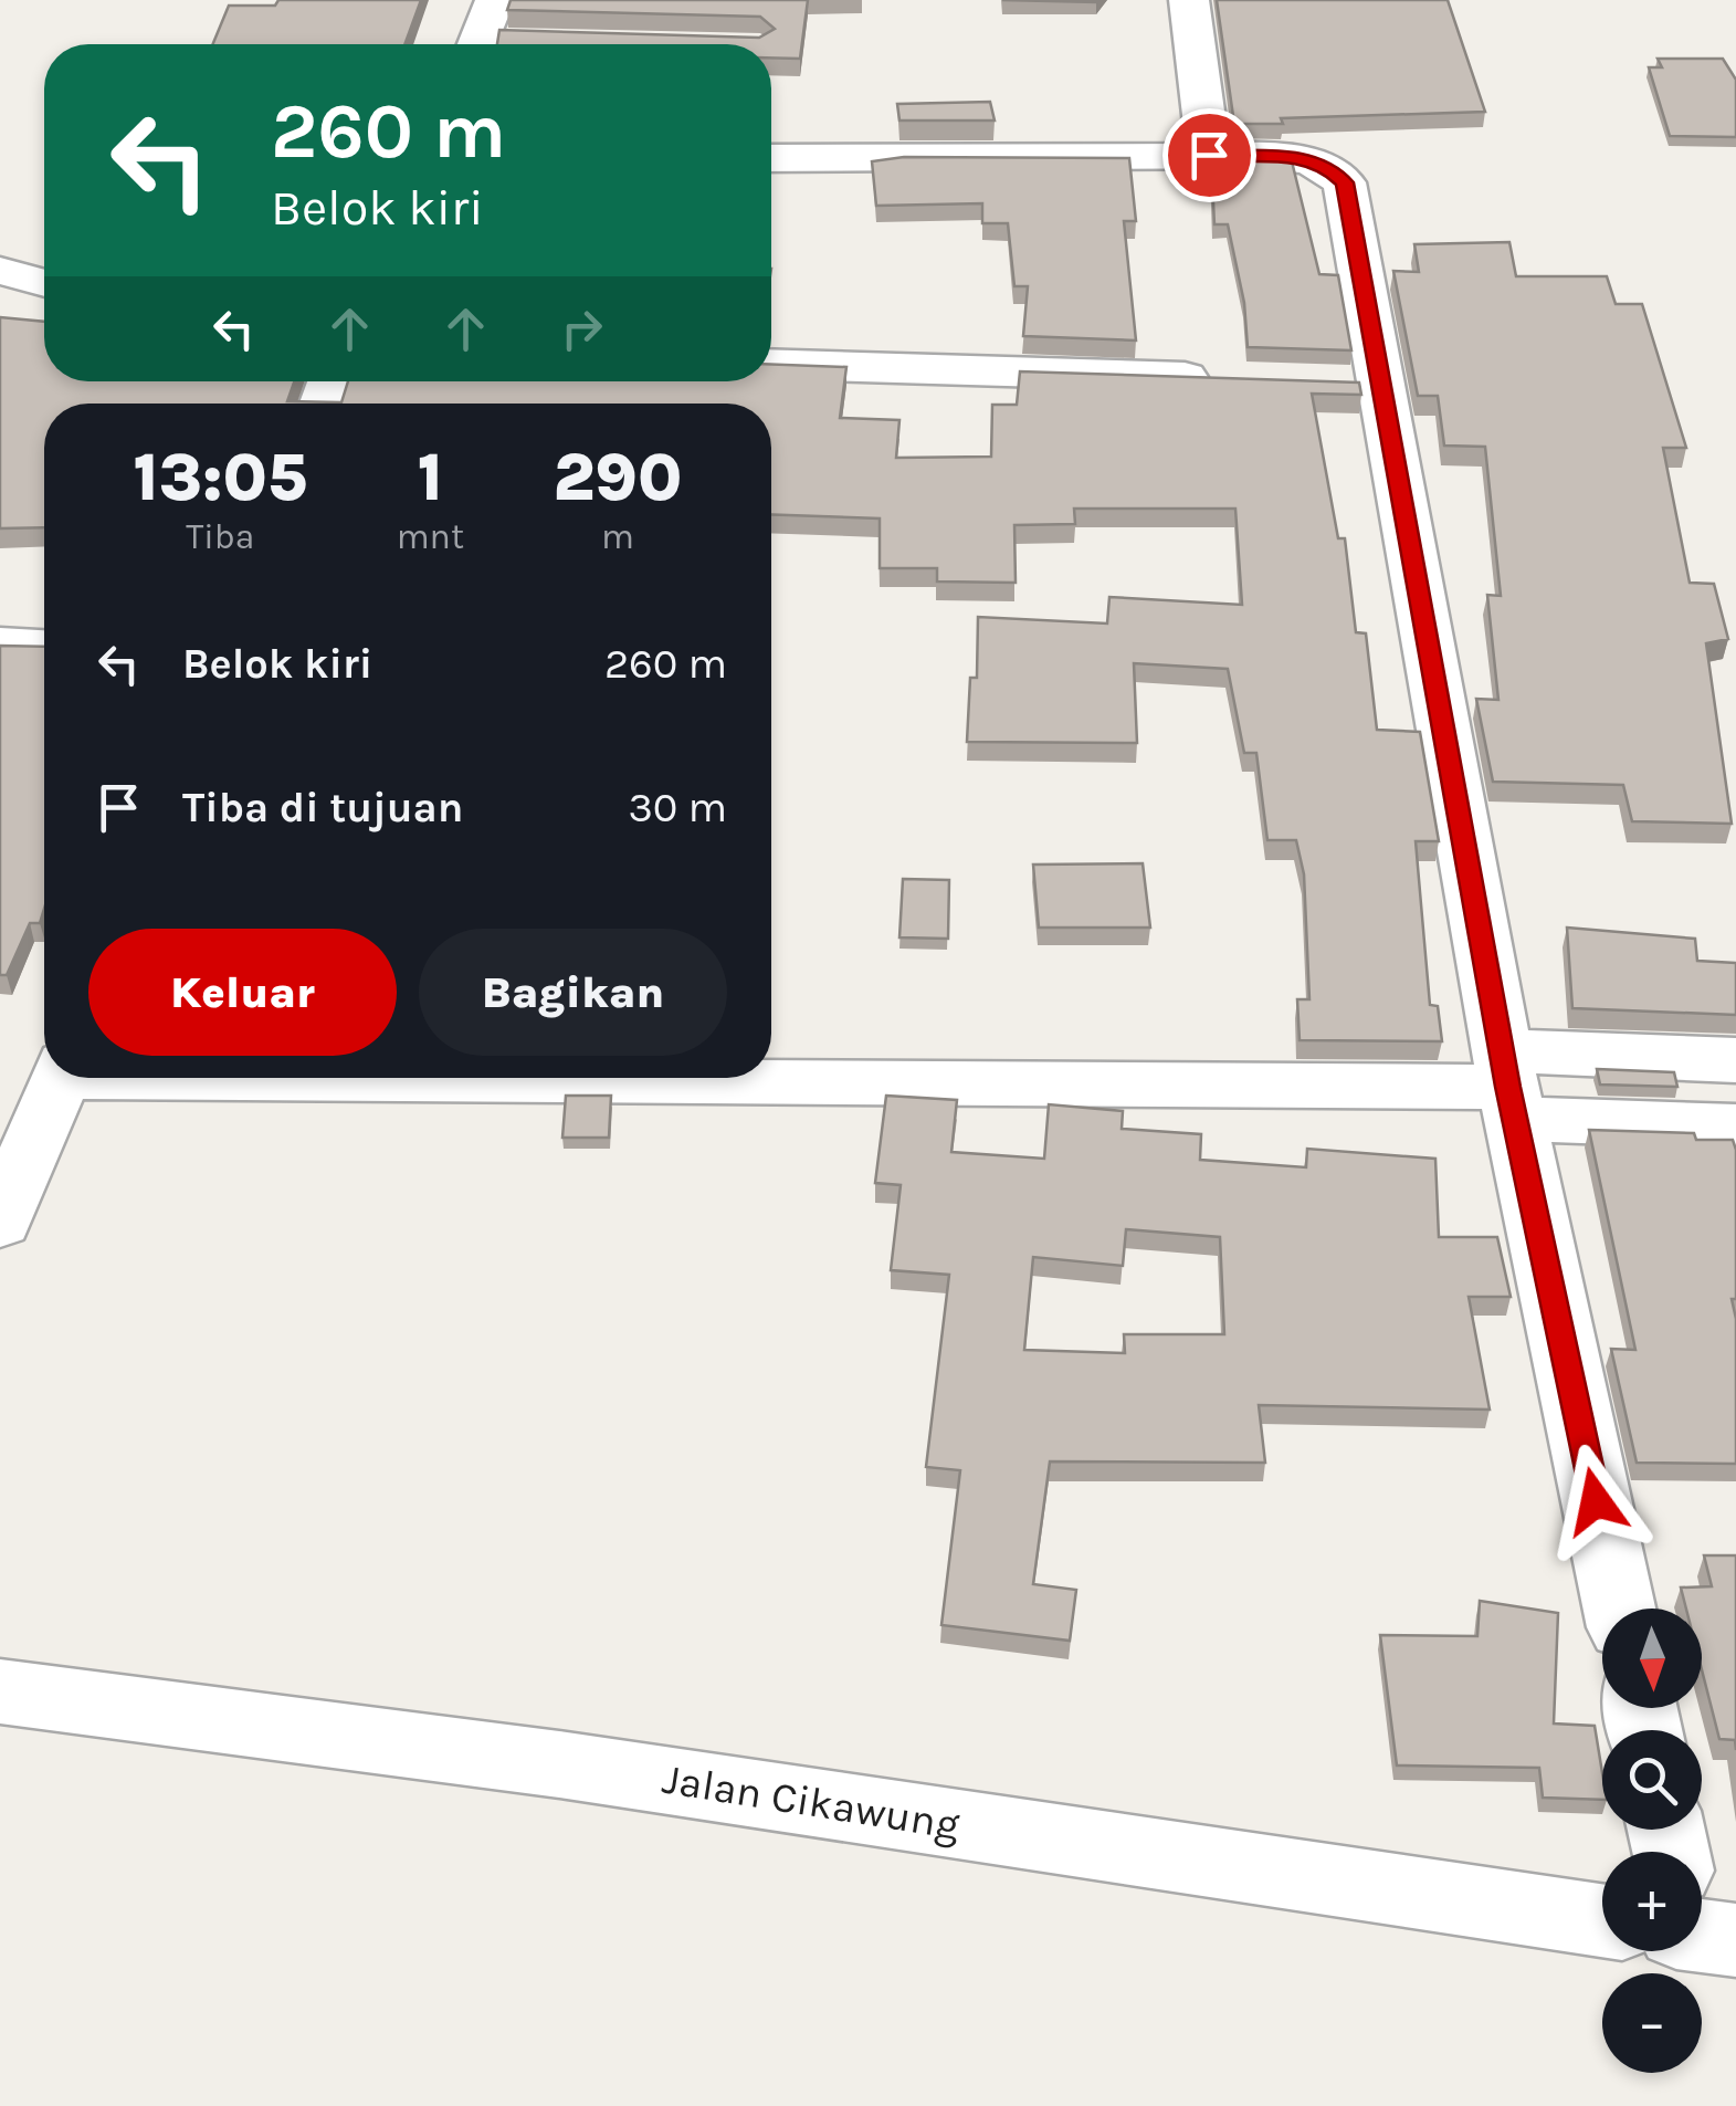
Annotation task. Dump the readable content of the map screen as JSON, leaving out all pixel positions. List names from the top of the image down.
{
  "streets": {
    "street": ["Jalan Cikawung"]
  },
  "north": "bottom",
  "page": {
    "turn": ["260 m", "Belok kiri"],
    "eta": [
      "13:05",
      "Tiba",
      "1",
      "mnt",
      "290",
      "m"
    ],
    "list": [
      {
        "name": "Belok kiri",
        "value": "260 m"
      },
      {
        "name": "Tiba di tujuan",
        "value": "30 m"
      }
    ],
    "buttons": ["Keluar", "Bagikan"],
    "map_buttons": ["+", "−"]
  }
}
